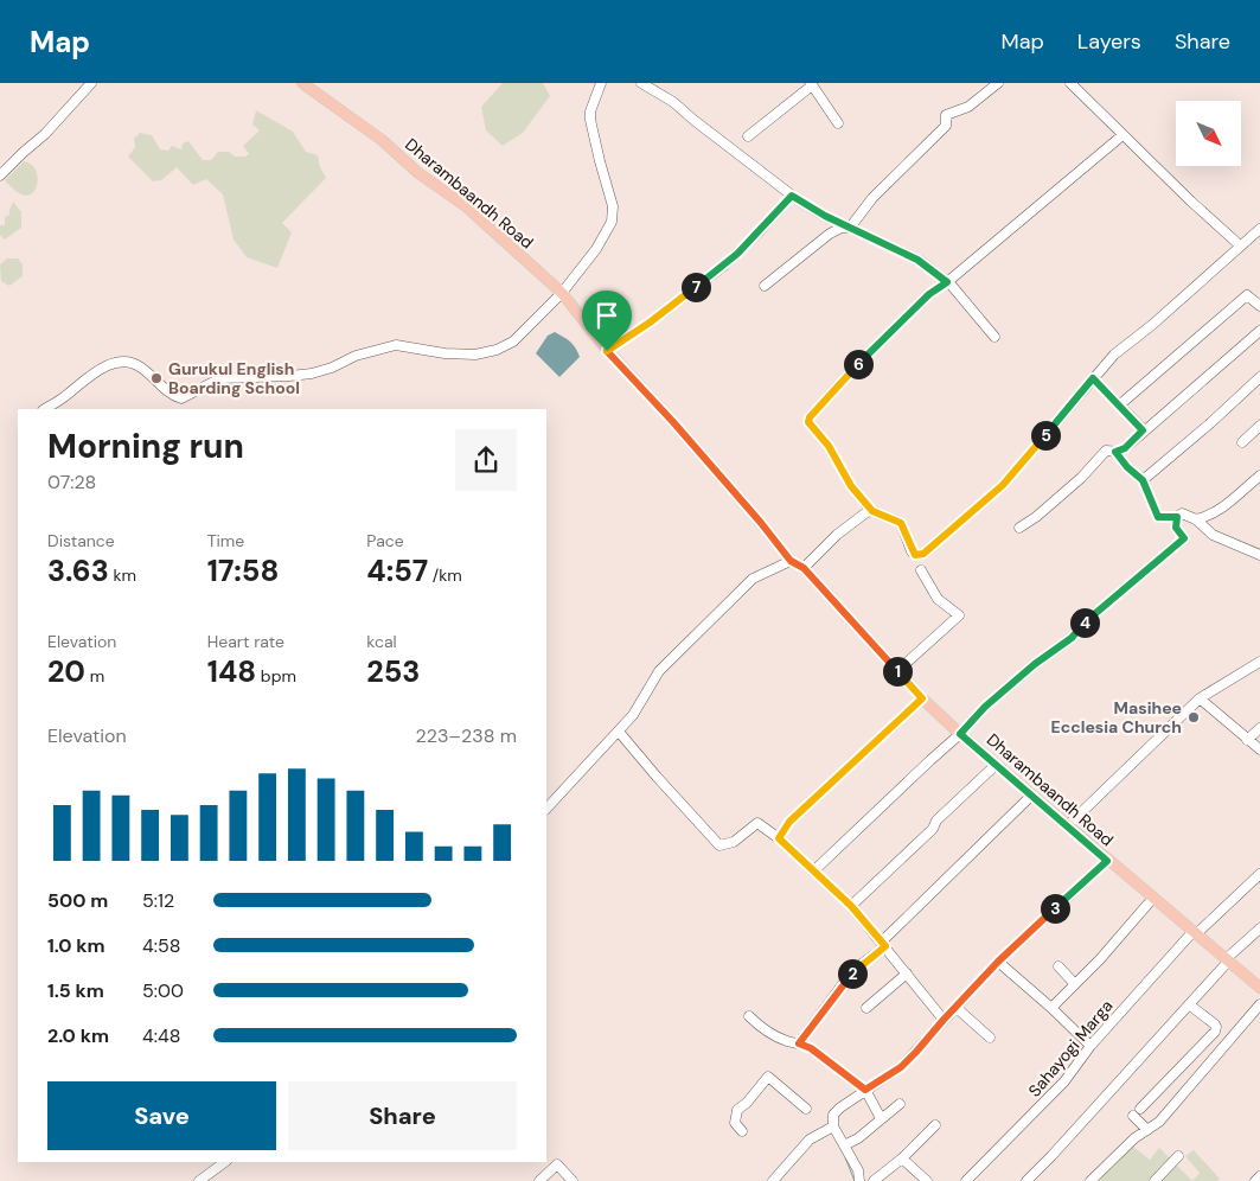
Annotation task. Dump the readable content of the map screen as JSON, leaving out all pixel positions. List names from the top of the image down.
{
  "streets": {
    "main road": ["Dharambaandh Road"],
    "street": ["Sahayogi Marga"]
  },
  "crossings": [
    ["Dharambaandh Road", "Sahayogi Marga"]
  ],
  "places": ["Gurukul English Boarding School", "Masihee Ecclesia Church"],
  "north": "bottom right",
  "page": {
    "header": "Map",
    "nav": ["Map", "Layers", "Share"],
    "pins": [
      "7",
      "6",
      "5",
      "4",
      "1",
      "3",
      "2"
    ],
    "heading": ["Morning run", "07:28"],
    "stats": [
      ["Distance", "3.63 km"],
      ["Time", "17:58"],
      ["Pace", "4:57 /km"],
      ["Elevation", "20 m"],
      ["Heart rate", "148 bpm"],
      ["kcal", "253"]
    ],
    "chart": ["Elevation", "223–238 m"],
    "list": [
      {
        "name": "500 m",
        "note": "5:12"
      },
      {
        "name": "1.0 km",
        "note": "4:58"
      },
      {
        "name": "1.5 km",
        "note": "5:00"
      },
      {
        "name": "2.0 km",
        "note": "4:48"
      }
    ],
    "buttons": ["Save", "Share"]
  }
}
